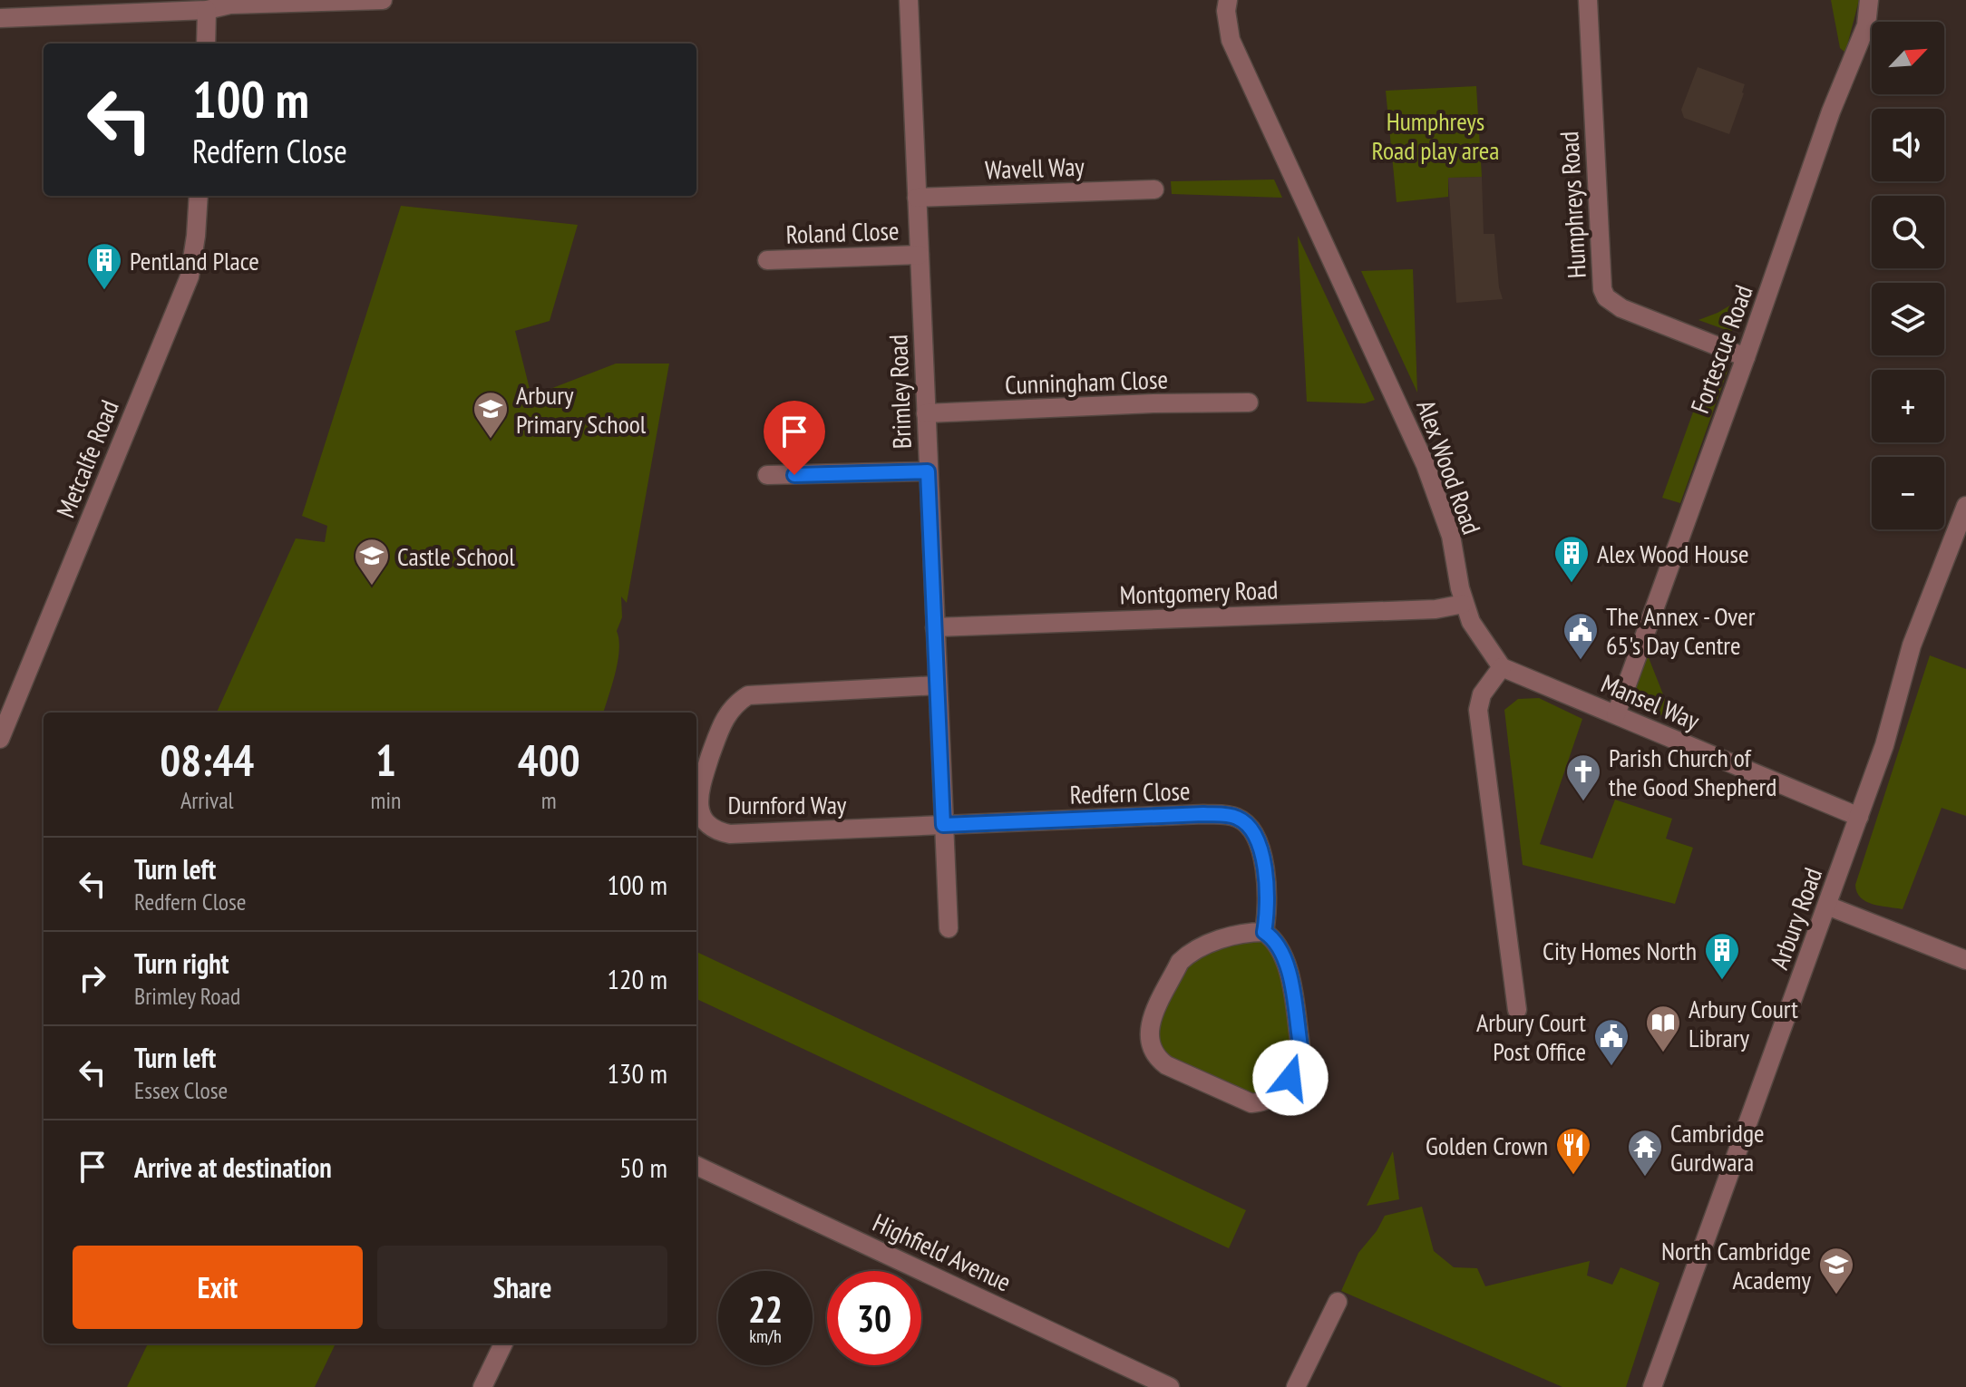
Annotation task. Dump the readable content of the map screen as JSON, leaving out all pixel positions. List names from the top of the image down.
{
  "streets": {
    "street": [
      "Wavell Way",
      "Humphreys Road",
      "Roland Close",
      "Fortescue Road",
      "Cunningham Close",
      "Brimley Road",
      "Metcalfe Road",
      "Alex Wood Road",
      "Montgomery Road",
      "Mansel Way",
      "Redfern Close",
      "Durnford Way",
      "Arbury Road",
      "Highfield Avenue"
    ]
  },
  "crossings": [
    ["Wavell Way", "Brimley Road"],
    ["Humphreys Road", "Fortescue Road"],
    ["Roland Close", "Brimley Road"],
    ["Fortescue Road", "Mansel Way"],
    ["Cunningham Close", "Brimley Road"],
    ["Brimley Road", "Montgomery Road"],
    ["Brimley Road", "Redfern Close"],
    ["Brimley Road", "Durnford Way"],
    ["Alex Wood Road", "Montgomery Road"],
    ["Alex Wood Road", "Mansel Way"],
    ["Mansel Way", "Arbury Road"],
    ["Redfern Close", "Durnford Way"]
  ],
  "parks": ["Humphreys Road play area"],
  "places": {
    "building": ["Pentland Place", "Alex Wood House", "City Homes North"],
    "school or university": ["Arbury Primary School", "Castle School", "North Cambridge Academy"],
    "public building": ["The Annex - Over 65's Day Centre", "Arbury Court Post Office"],
    "church": ["Parish Church of the Good Shepherd"],
    "library": ["Arbury Court Library"],
    "restaurant": ["Golden Crown"],
    "temple": ["Cambridge Gurdwara"]
  },
  "north": "top right",
  "page": {
    "map_buttons": ["+", "−"],
    "turn": ["100 m", "Redfern Close"],
    "eta": [
      "08:44",
      "Arrival",
      "1",
      "min",
      "400",
      "m"
    ],
    "list": [
      {
        "name": "Turn left",
        "note": "Redfern Close",
        "value": "100 m"
      },
      {
        "name": "Turn right",
        "note": "Brimley Road",
        "value": "120 m"
      },
      {
        "name": "Turn left",
        "note": "Essex Close",
        "value": "130 m"
      },
      {
        "name": "Arrive at destination",
        "value": "50 m"
      }
    ],
    "buttons": ["Exit", "Share"],
    "speed": "22 km/h",
    "limit": "30"
  }
}
